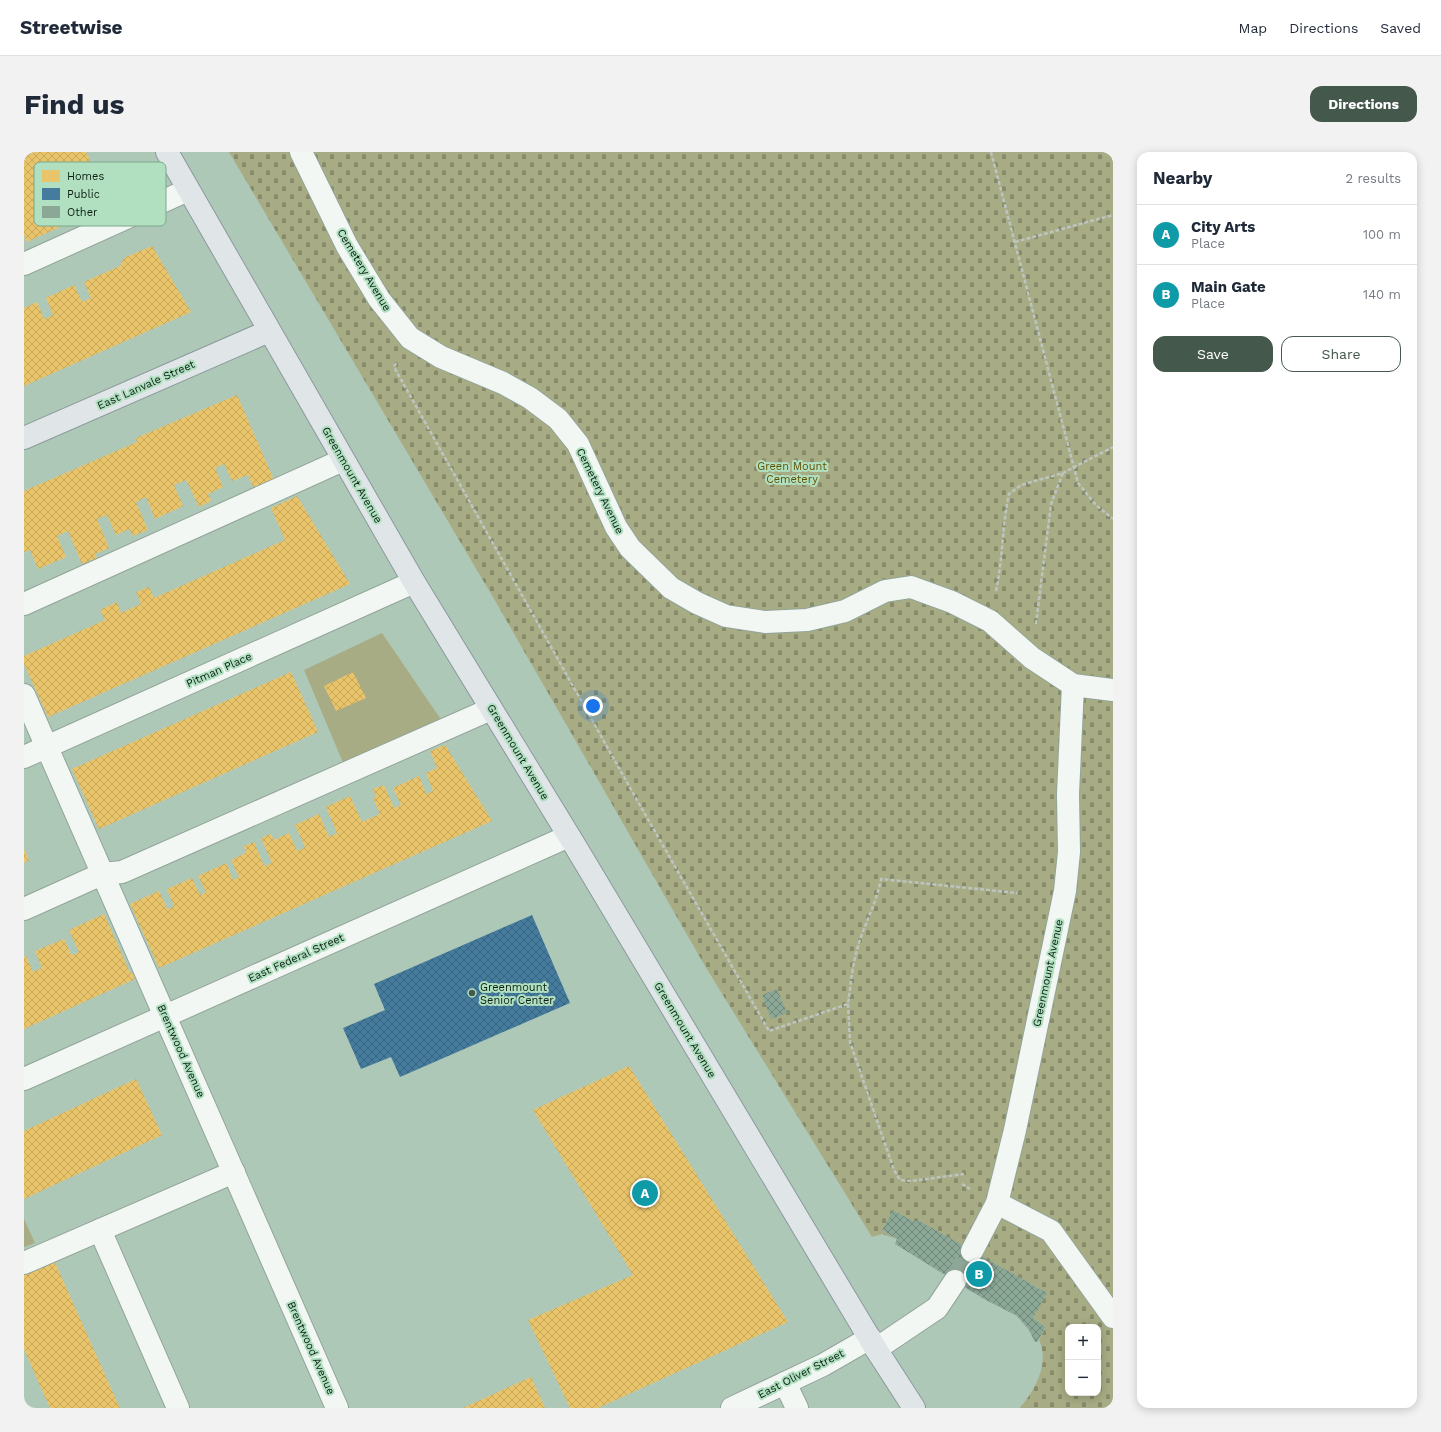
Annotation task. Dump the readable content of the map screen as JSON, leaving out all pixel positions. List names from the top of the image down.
{
  "streets": {
    "main road": ["East Lanvale Street", "Greenmount Avenue"],
    "street": [
      "Cemetery Avenue",
      "Pitman Place",
      "East Federal Street",
      "Brentwood Avenue",
      "East Oliver Street"
    ]
  },
  "crossings": [
    ["Cemetery Avenue", "Greenmount Avenue"],
    ["East Lanvale Street", "Greenmount Avenue"],
    ["Greenmount Avenue", "Pitman Place"],
    ["Greenmount Avenue", "East Federal Street"],
    ["Greenmount Avenue", "East Oliver Street"],
    ["Pitman Place", "Brentwood Avenue"],
    ["East Federal Street", "Brentwood Avenue"]
  ],
  "parks": ["Green Mount Cemetery"],
  "places": ["Greenmount Senior Center"],
  "legend": ["Homes", "Public", "Other"],
  "page": {
    "header": "Streetwise",
    "nav": ["Map", "Directions", "Saved"],
    "buttons": [
      "Directions",
      ["Save", "Share"]
    ],
    "title": "Find us",
    "heading": ["Nearby", "2 results"],
    "list": [
      {
        "mark": "A",
        "name": "City Arts",
        "note": "Place",
        "value": "100 m"
      },
      {
        "mark": "B",
        "name": "Main Gate",
        "note": "Place",
        "value": "140 m"
      }
    ],
    "pins": ["A", "B"],
    "map_buttons": ["+", "−"]
  }
}
